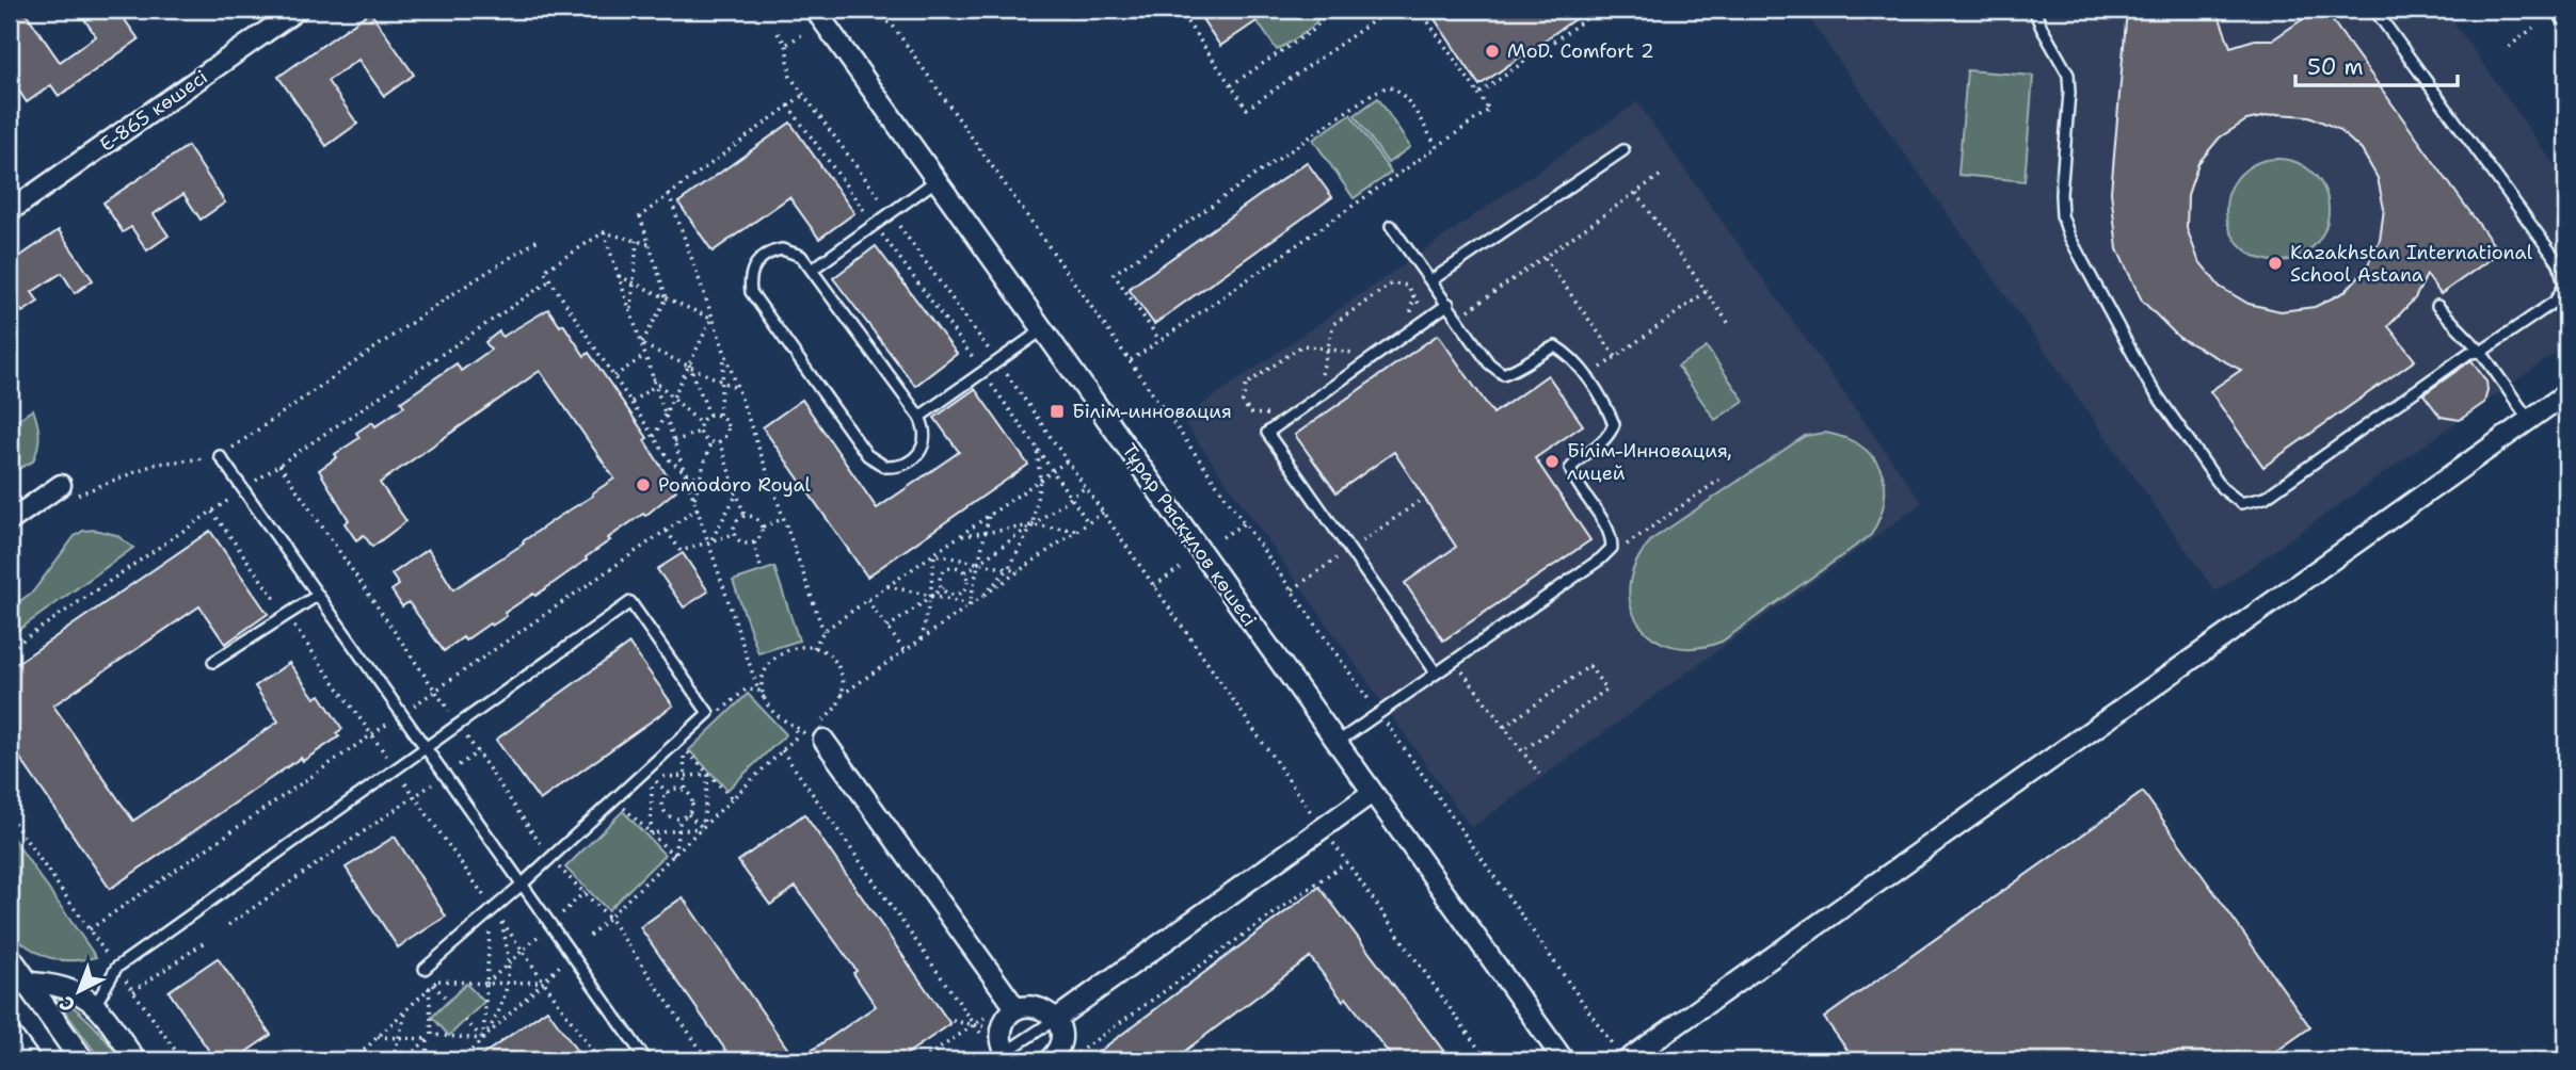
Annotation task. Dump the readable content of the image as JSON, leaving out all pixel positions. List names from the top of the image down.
{
  "streets": {
    "street": ["Е-865 көшесі", "Тұрар Рысқұлов көшесі"]
  },
  "places": {
    "other": [
      "МoD. Comfort 2",
      "Kazakhstan International School Astana",
      "Білім-Инновация, лицей",
      "Pomodoro Royal"
    ],
    "transit": ["Білім-инновация"]
  },
  "scale_bar": "50 m",
  "north": "bottom left"
}
